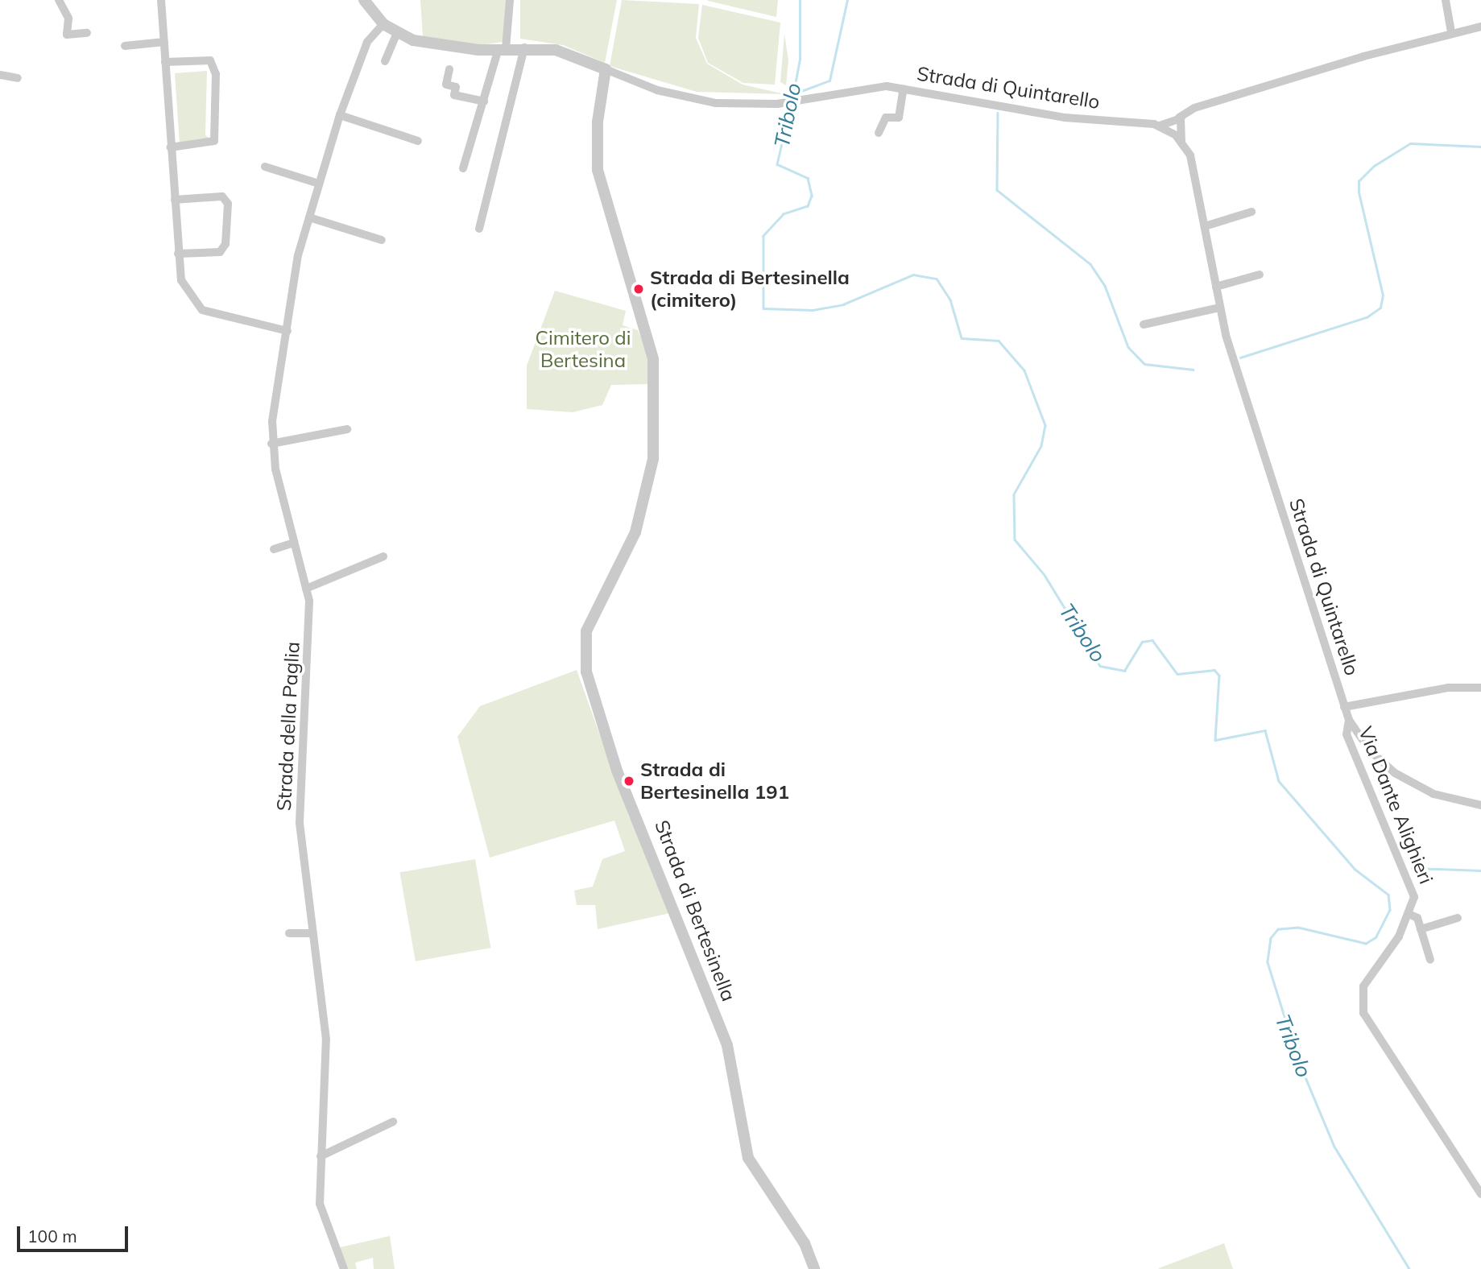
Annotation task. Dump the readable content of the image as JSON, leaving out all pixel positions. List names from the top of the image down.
{
  "streets": {
    "street": [
      "Strada di Quintarello",
      "Strada della Paglia",
      "Via Dante Alighieri",
      "Strada di Bertesinella"
    ]
  },
  "crossings": [
    ["Strada di Quintarello", "Via Dante Alighieri"],
    ["Strada di Quintarello", "Strada di Bertesinella"]
  ],
  "water": ["Tribolo"],
  "parks": ["Cimitero di Bertesina"],
  "places": ["Strada di Bertesinella (cimitero)", "Strada di Bertesinella 191"],
  "scale_bar": "100 m"
}
